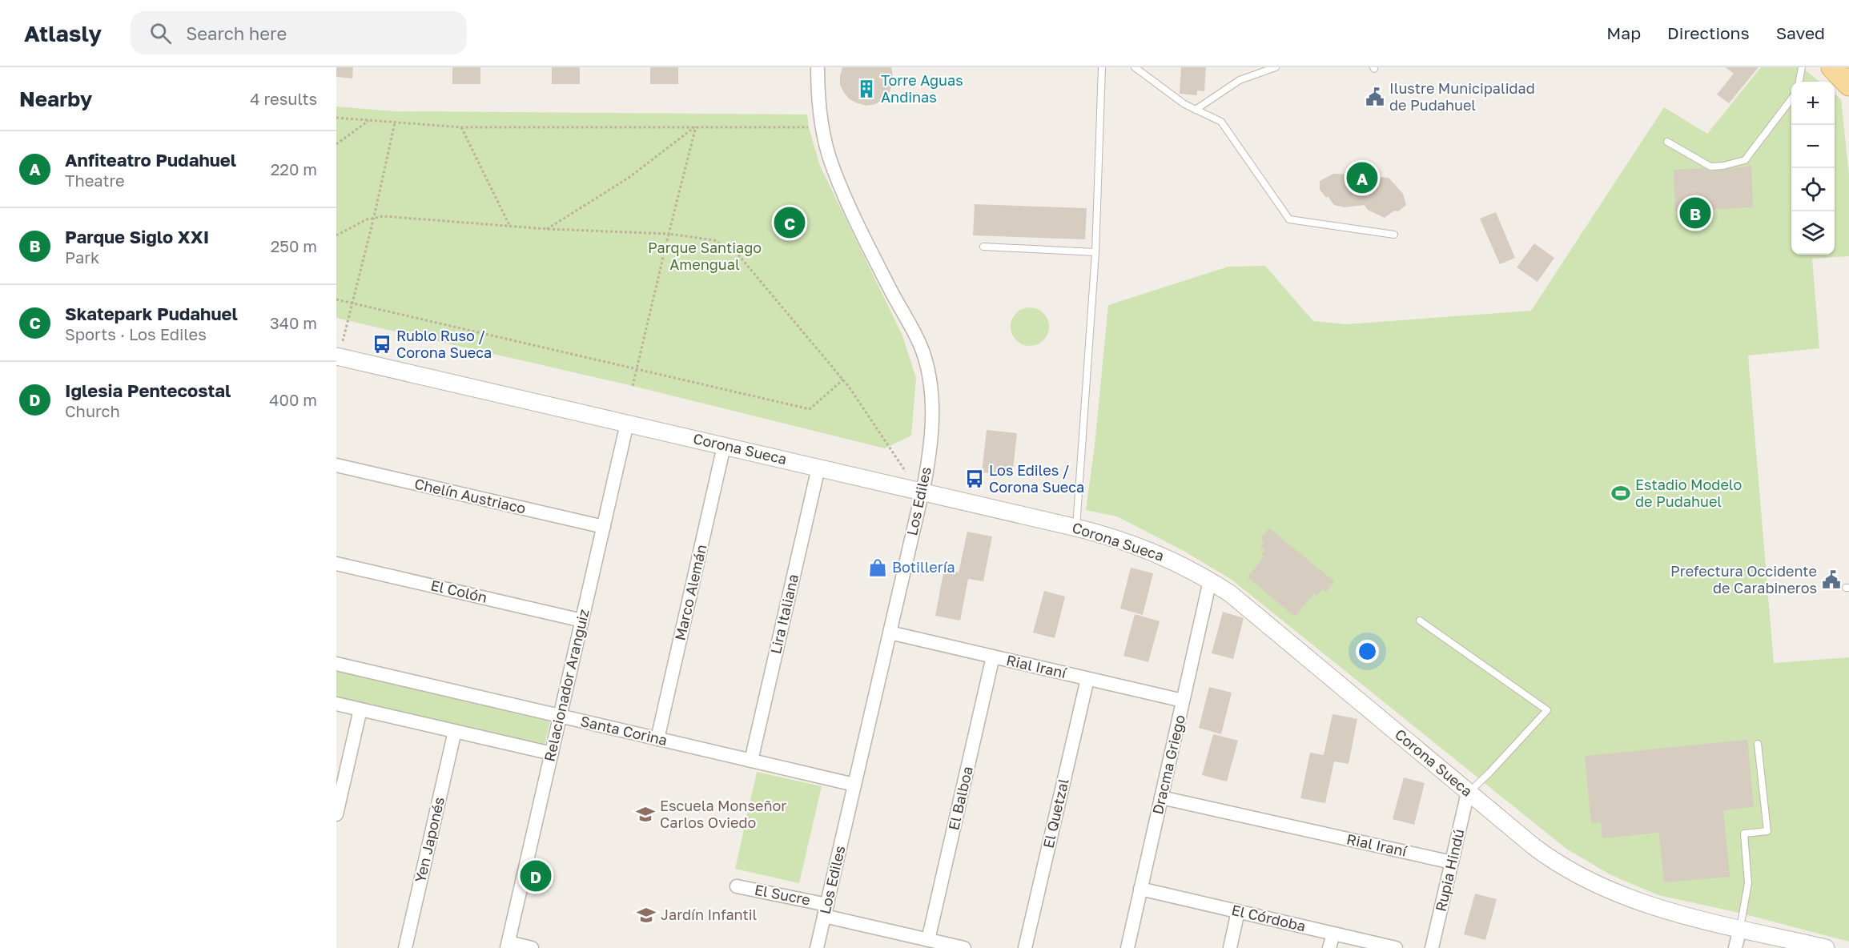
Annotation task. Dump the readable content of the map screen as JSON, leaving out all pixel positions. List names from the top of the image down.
{
  "streets": {
    "street": [
      "Corona Sueca",
      "Chelín Austriaco",
      "Los Ediles",
      "El Colón",
      "Marco Alemán",
      "Lira Italiana",
      "Rial Iraní",
      "Relacionador Aranguiz",
      "Santa Corina",
      "Dracma Griego",
      "El Balboa",
      "El Quetzal",
      "Yen Japonés",
      "Rupia Hindú",
      "El Sucre",
      "El Córdoba"
    ]
  },
  "crossings": [
    ["Corona Sueca", "Los Ediles"],
    ["Corona Sueca", "Marco Alemán"],
    ["Corona Sueca", "Lira Italiana"],
    ["Corona Sueca", "Relacionador Aranguiz"],
    ["Corona Sueca", "Dracma Griego"],
    ["Corona Sueca", "Rupia Hindú"],
    ["Chelín Austriaco", "Relacionador Aranguiz"],
    ["Los Ediles", "Rial Iraní"],
    ["Los Ediles", "Santa Corina"],
    ["Los Ediles", "El Sucre"],
    ["El Colón", "Relacionador Aranguiz"],
    ["Marco Alemán", "Santa Corina"],
    ["Lira Italiana", "Santa Corina"],
    ["Rial Iraní", "Dracma Griego"],
    ["Rial Iraní", "El Balboa"],
    ["Rial Iraní", "El Quetzal"],
    ["Rial Iraní", "Rupia Hindú"],
    ["Relacionador Aranguiz", "Santa Corina"],
    ["Dracma Griego", "El Córdoba"],
    ["El Balboa", "El Sucre"]
  ],
  "parks": ["Parque Santiago Amengual"],
  "places": {
    "building": ["Torre Aguas Andinas"],
    "public building": ["Ilustre Municipalidad de Pudahuel", "Prefectura Occidente de Carabineros"],
    "bus stop": ["Rublo Ruso / Corona Sueca", "Los Ediles / Corona Sueca"],
    "sports": ["Estadio Modelo de Pudahuel"],
    "shop": ["Botillería"],
    "school or university": ["Escuela Monseñor Carlos Oviedo", "Jardín Infantil"]
  },
  "page": {
    "header": "Atlasly",
    "search": "Search here",
    "nav": ["Map", "Directions", "Saved"],
    "heading": ["Nearby", "4 results"],
    "map_buttons": ["+", "−"],
    "list": [
      {
        "mark": "A",
        "name": "Anfiteatro Pudahuel",
        "note": "Theatre",
        "value": "220 m"
      },
      {
        "mark": "B",
        "name": "Parque Siglo XXI",
        "note": "Park",
        "value": "250 m"
      },
      {
        "mark": "C",
        "name": "Skatepark Pudahuel",
        "note": "Sports · Los Ediles",
        "value": "340 m"
      },
      {
        "mark": "D",
        "name": "Iglesia Pentecostal",
        "note": "Church",
        "value": "400 m"
      }
    ],
    "pins": [
      "A",
      "B",
      "C",
      "D"
    ]
  }
}
